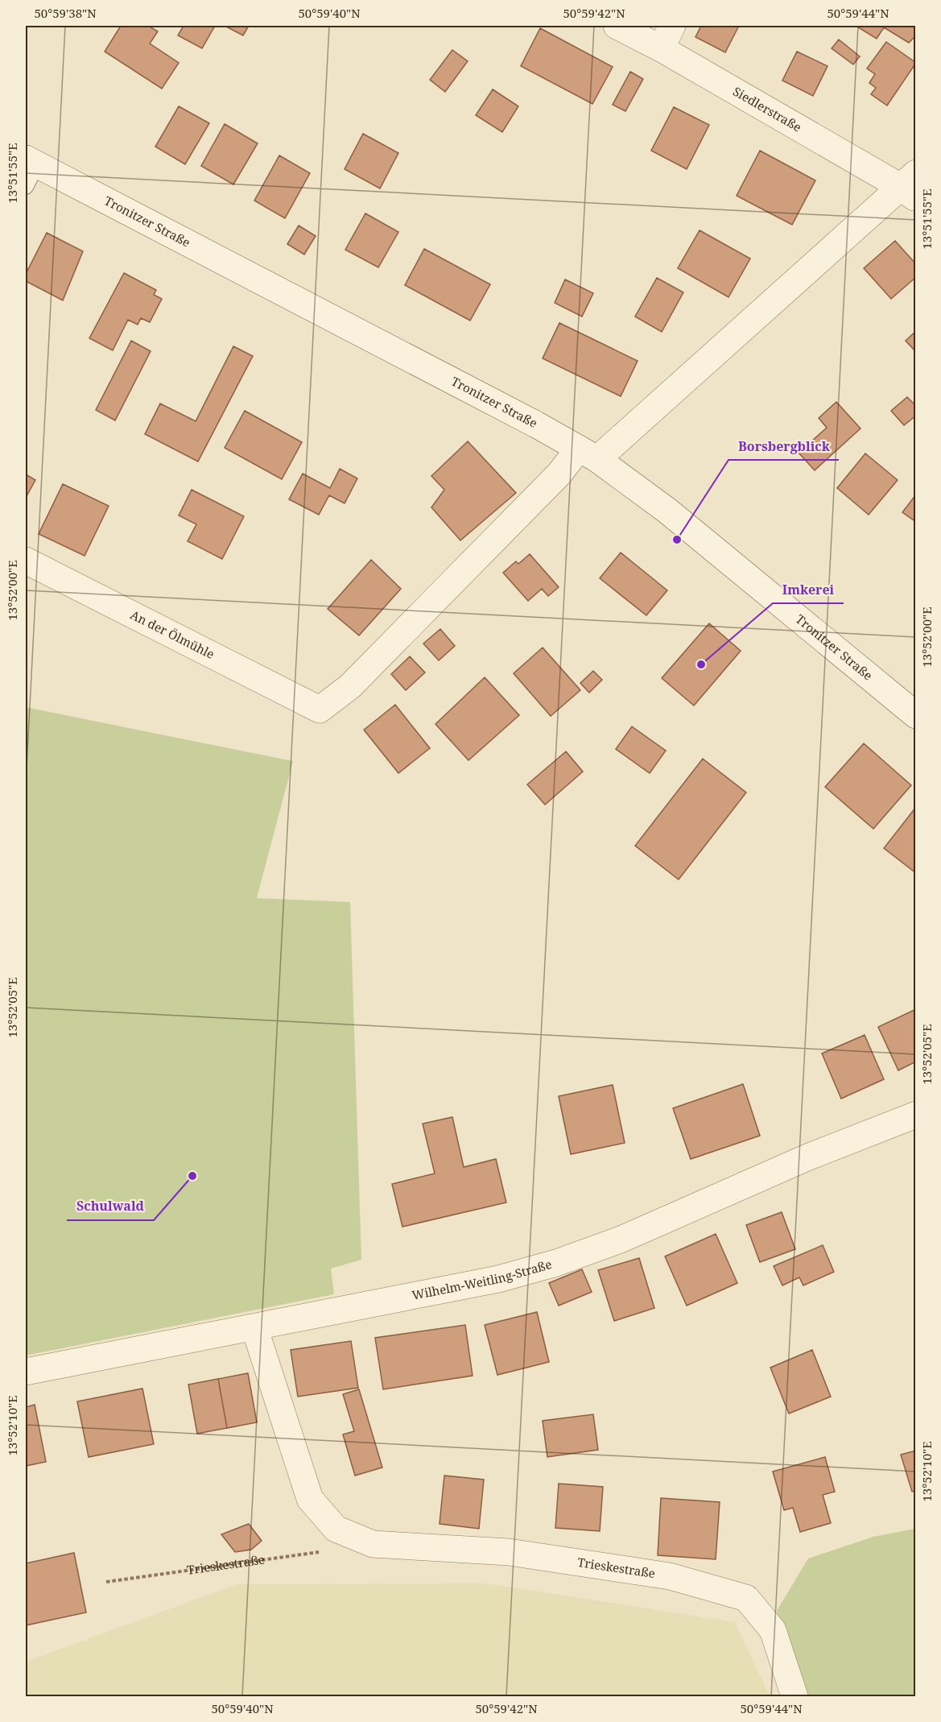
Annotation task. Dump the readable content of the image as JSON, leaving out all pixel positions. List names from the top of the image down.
{
  "streets": {
    "street": [
      "Siedlerstraße",
      "Tronitzer Straße",
      "An der Ölmühle",
      "Wilhelm-Weitling-Straße",
      "Trieskestraße"
    ]
  },
  "crossings": [
    ["Tronitzer Straße", "An der Ölmühle"],
    ["Wilhelm-Weitling-Straße", "Trieskestraße"]
  ],
  "places": ["Borsbergblick", "Imkerei", "Schulwald"],
  "coordinates": [
    "50°59'38\"N",
    "50°59'40\"N",
    "50°59'42\"N",
    "50°59'44\"N",
    "13°51'55\"E",
    "13°52'00\"E",
    "13°52'05\"E",
    "13°52'10\"E"
  ]
}
